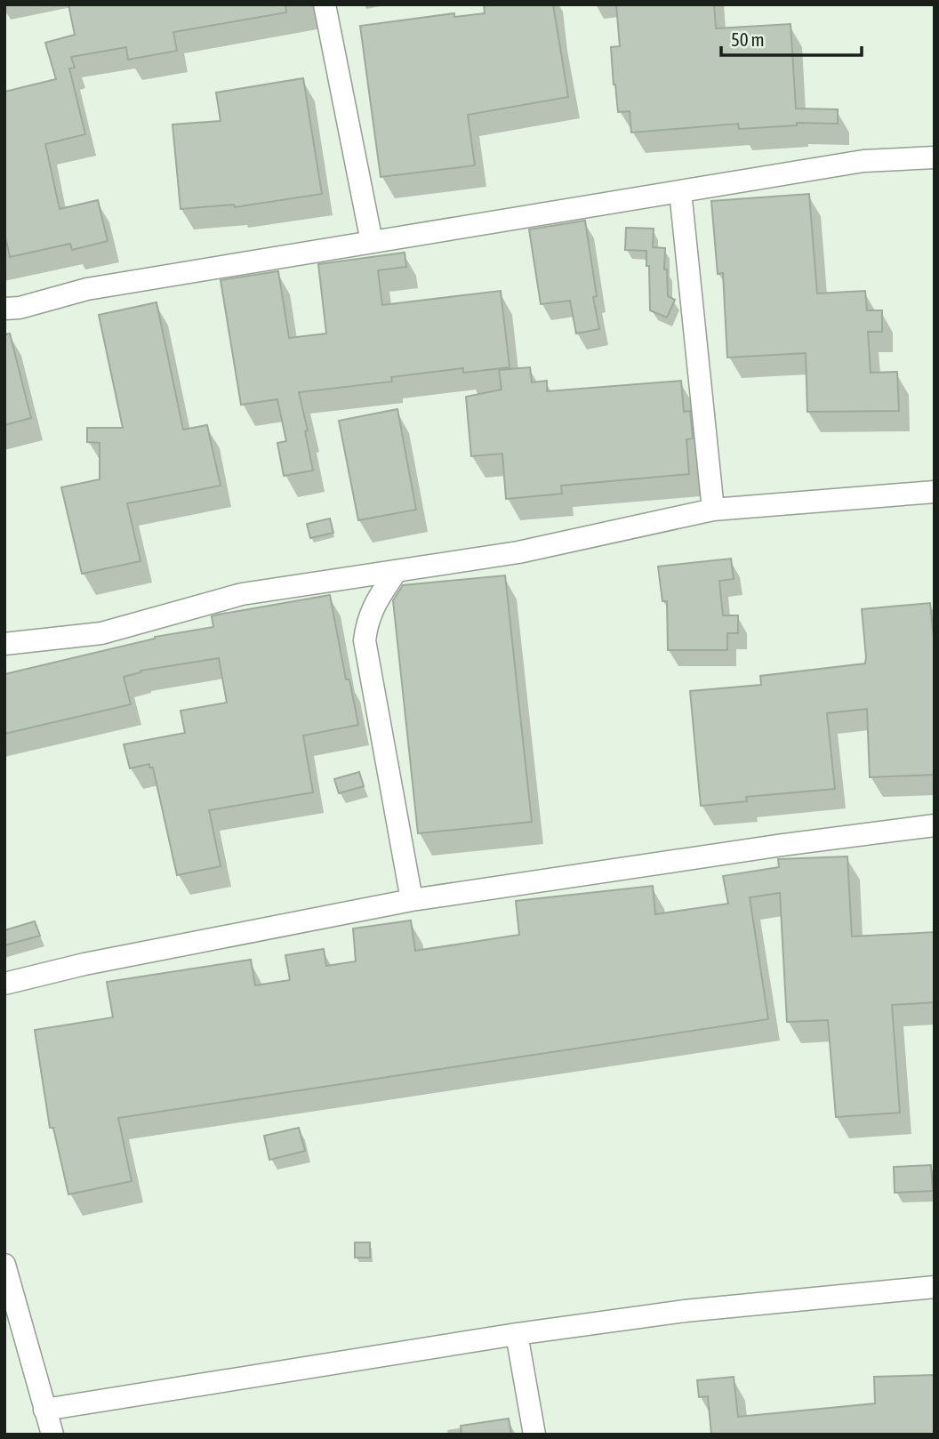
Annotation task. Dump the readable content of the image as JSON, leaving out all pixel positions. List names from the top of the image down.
{
  "scale_bar": "50 m"
}
